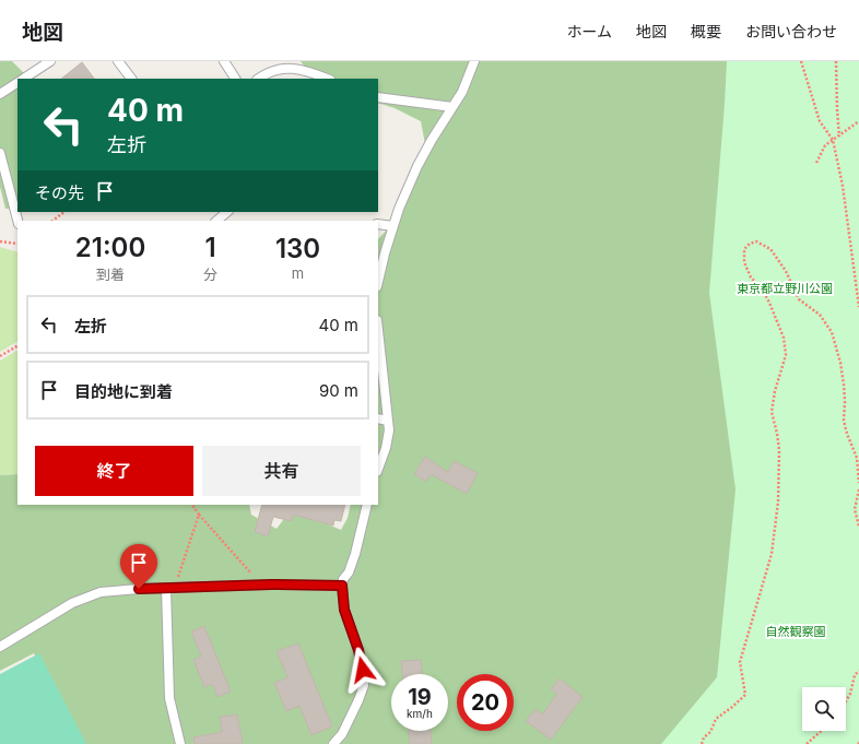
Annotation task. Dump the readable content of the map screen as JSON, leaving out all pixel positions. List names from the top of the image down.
{
  "parks": ["東京都立野川公園", "自然観察園"],
  "page": {
    "header": "地図",
    "nav": [
      "ホーム",
      "地図",
      "概要",
      "お問い合わせ"
    ],
    "turn": ["40 m", "左折"],
    "then": "その先",
    "eta": [
      "21:00",
      "到着",
      "1",
      "分",
      "130",
      "m"
    ],
    "list": [
      {
        "name": "左折",
        "value": "40 m"
      },
      {
        "name": "目的地に到着",
        "value": "90 m"
      }
    ],
    "buttons": ["終了", "共有"],
    "speed": "19 km/h",
    "limit": "20"
  }
}
